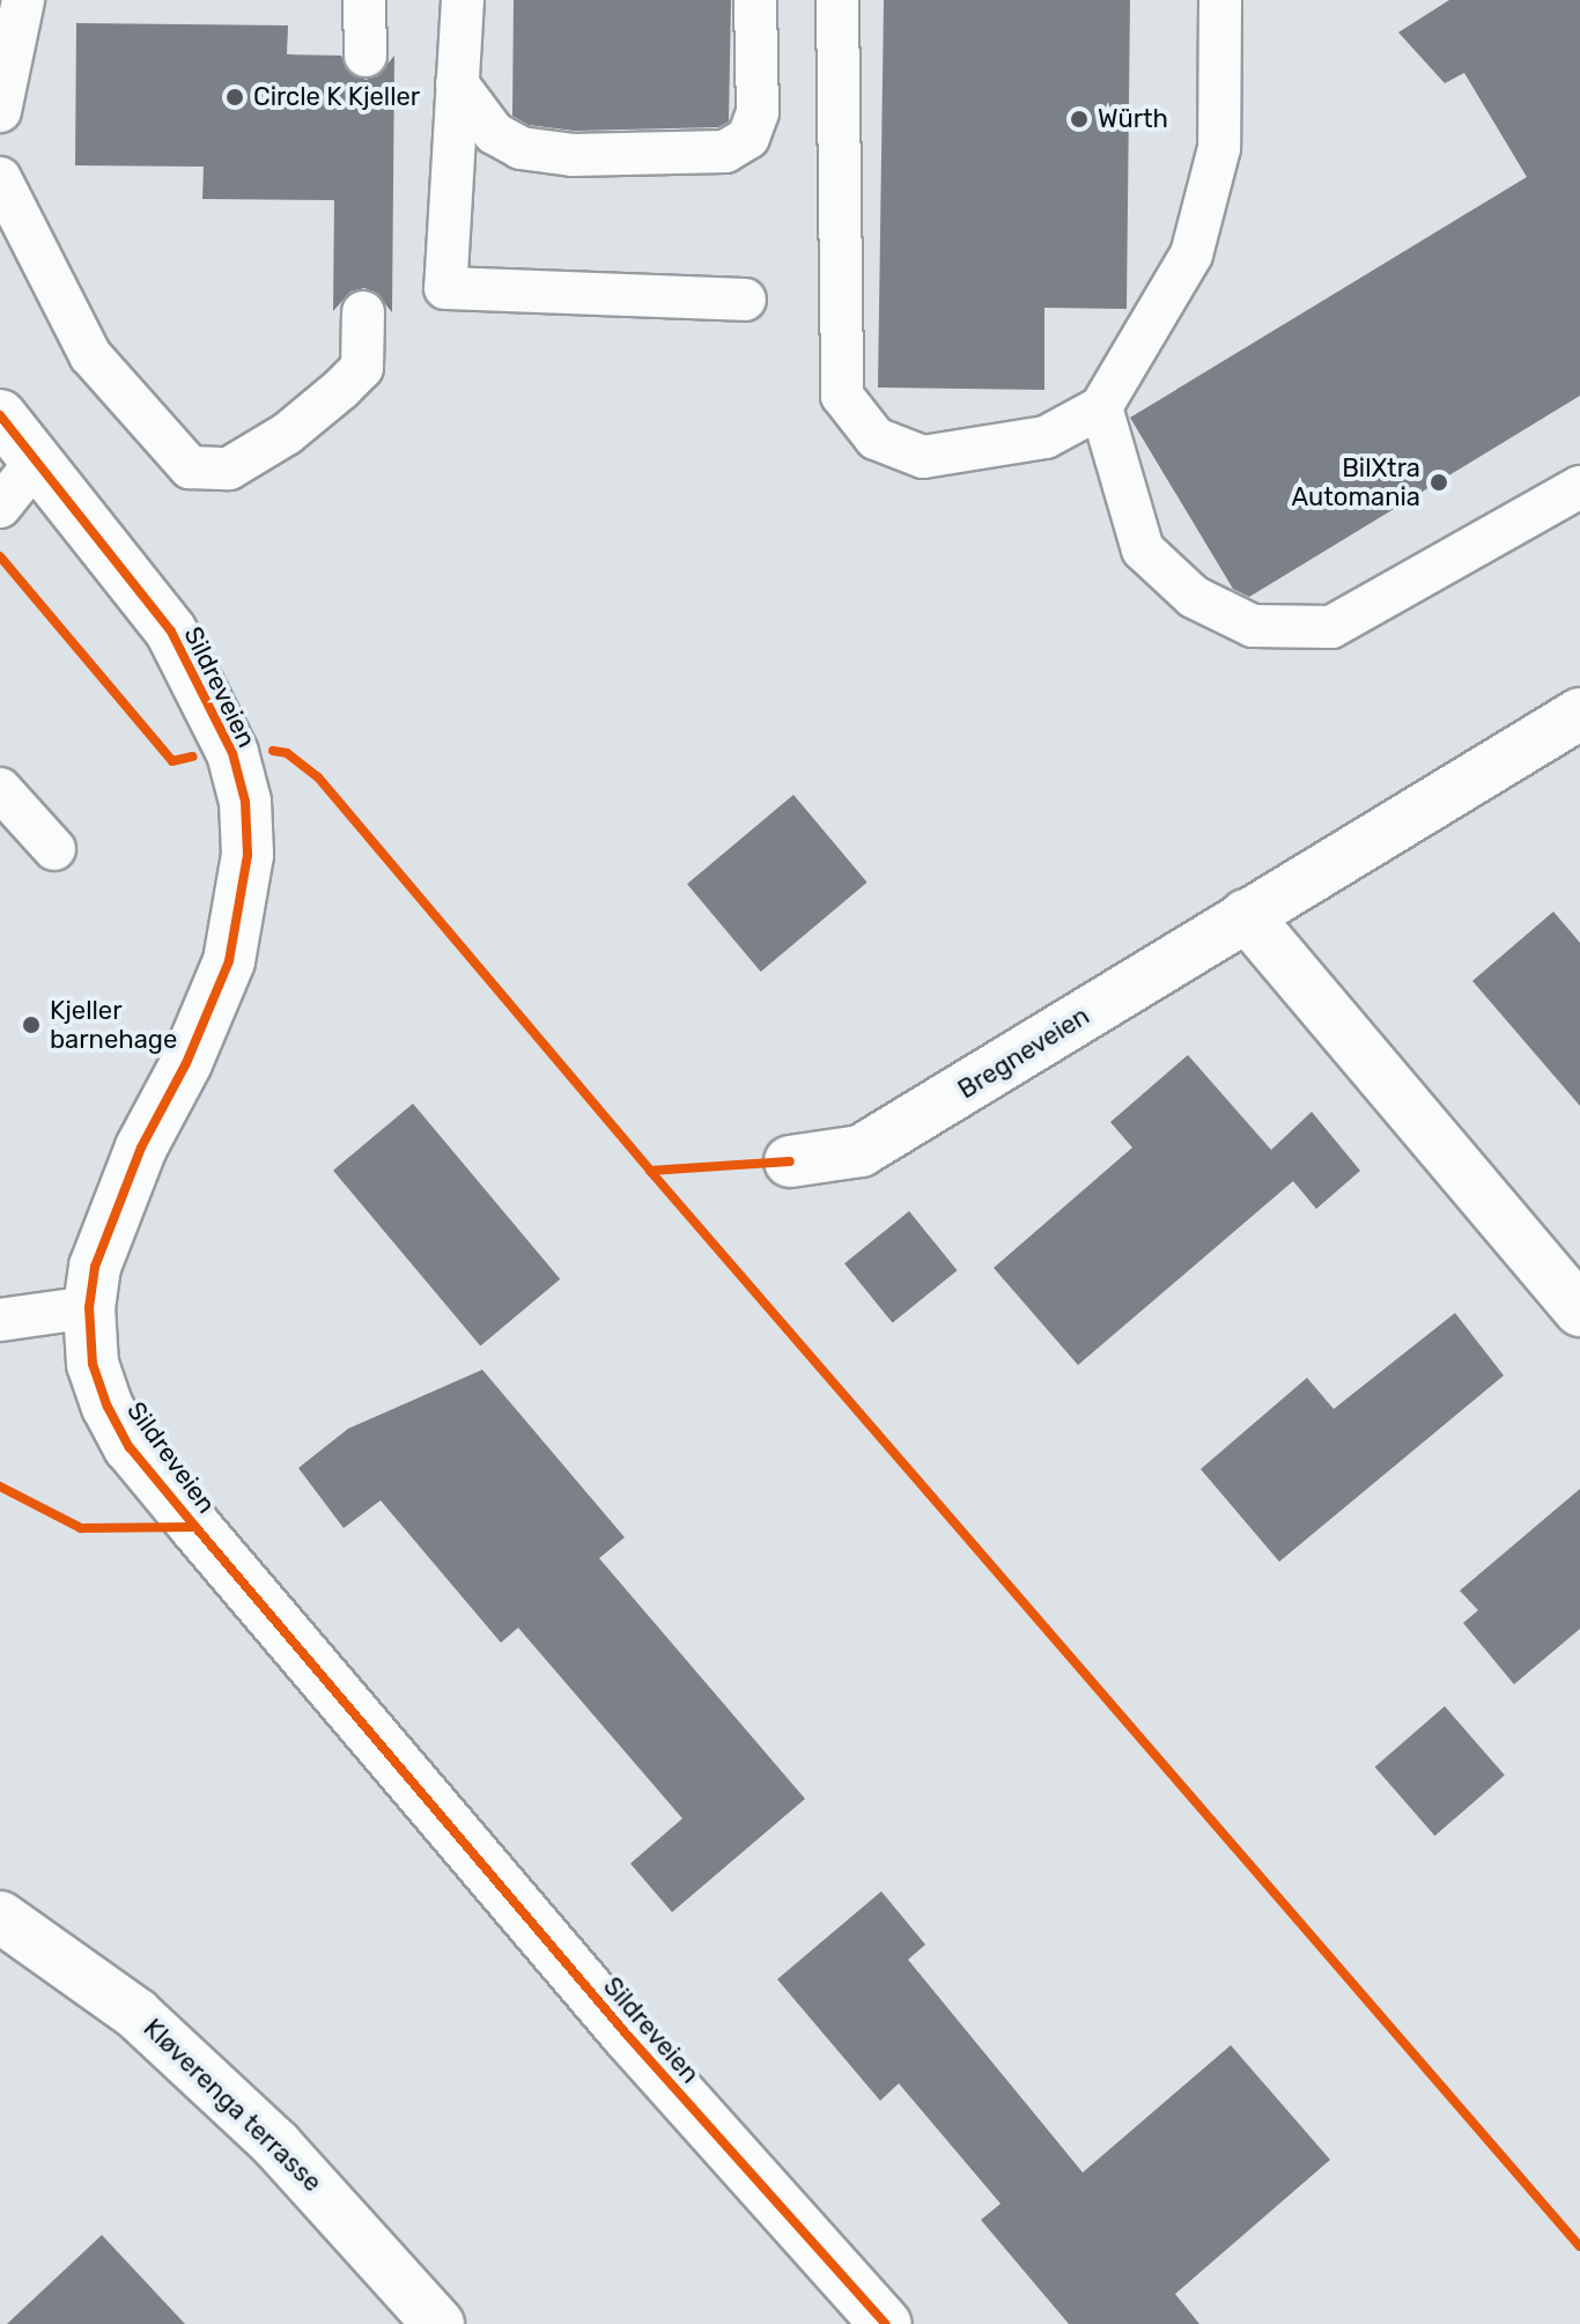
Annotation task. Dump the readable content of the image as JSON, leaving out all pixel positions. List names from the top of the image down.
{
  "streets": {
    "street": ["Sildreveien", "Bregneveien", "Kløverenga terrasse"]
  },
  "places": [
    "Circle K Kjeller",
    "Würth",
    "BilXtra Automania",
    "Kjeller barnehage"
  ]
}
